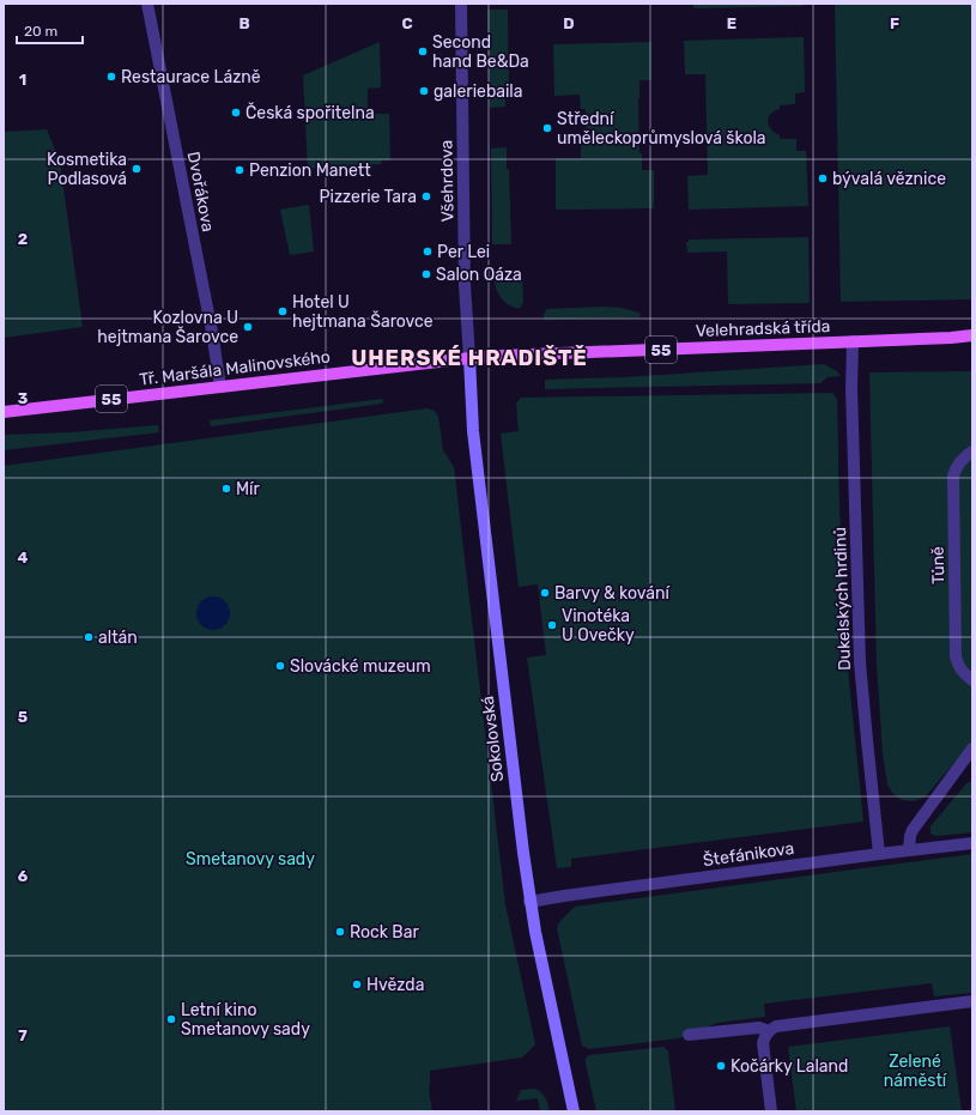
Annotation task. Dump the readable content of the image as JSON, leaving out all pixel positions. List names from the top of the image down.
{
  "streets": {
    "main road": [
      "Velehradská třída",
      "55",
      "Tř. Maršála Malinovského",
      "Sokolovská"
    ],
    "street": [
      "Všehrdova",
      "Dvořákova",
      "Tůně",
      "Dukelských hrdinů",
      "Štefánikova"
    ]
  },
  "crossings": [
    ["Všehrdova", "Velehradská třída"],
    ["Všehrdova", "Tř. Maršála Malinovského"],
    ["Všehrdova", "Sokolovská"],
    ["Dvořákova", "Tř. Maršála Malinovského"],
    ["Velehradská třída", "Tř. Maršála Malinovského"],
    ["Velehradská třída", "Dukelských hrdinů"],
    ["Velehradská třída", "Sokolovská"],
    ["Tř. Maršála Malinovského", "Sokolovská"],
    ["Dukelských hrdinů", "Štefánikova"],
    ["Sokolovská", "Štefánikova"]
  ],
  "districts": ["UHERSKÉ HRADIŠTĚ"],
  "parks": ["Smetanovy sady", "Zelené náměstí"],
  "places": [
    "Second hand Be&Da",
    "Restaurace Lázně",
    "galeriebaila",
    "Česká spořitelna",
    "Střední uměleckoprůmyslová škola",
    "Kosmetika Podlasová",
    "Penzion Manett",
    "bývalá věznice",
    "Pizzerie Tara",
    "Per Lei",
    "Salon Oáza",
    "Hotel U hejtmana Šarovce",
    "Kozlovna U hejtmana Šarovce",
    "Mír",
    "Barvy & kování",
    "Vinotéka U Ovečky",
    "altán",
    "Slovácké muzeum",
    "Rock Bar",
    "Hvězda",
    "Letní kino Smetanovy sady",
    "Kočárky Laland"
  ],
  "scale_bar": "20 m",
  "grid": {
    "columns": [
      "B",
      "C",
      "D",
      "E",
      "F"
    ],
    "rows": [
      "1",
      "2",
      "3",
      "4",
      "5",
      "6",
      "7"
    ]
  }
}
